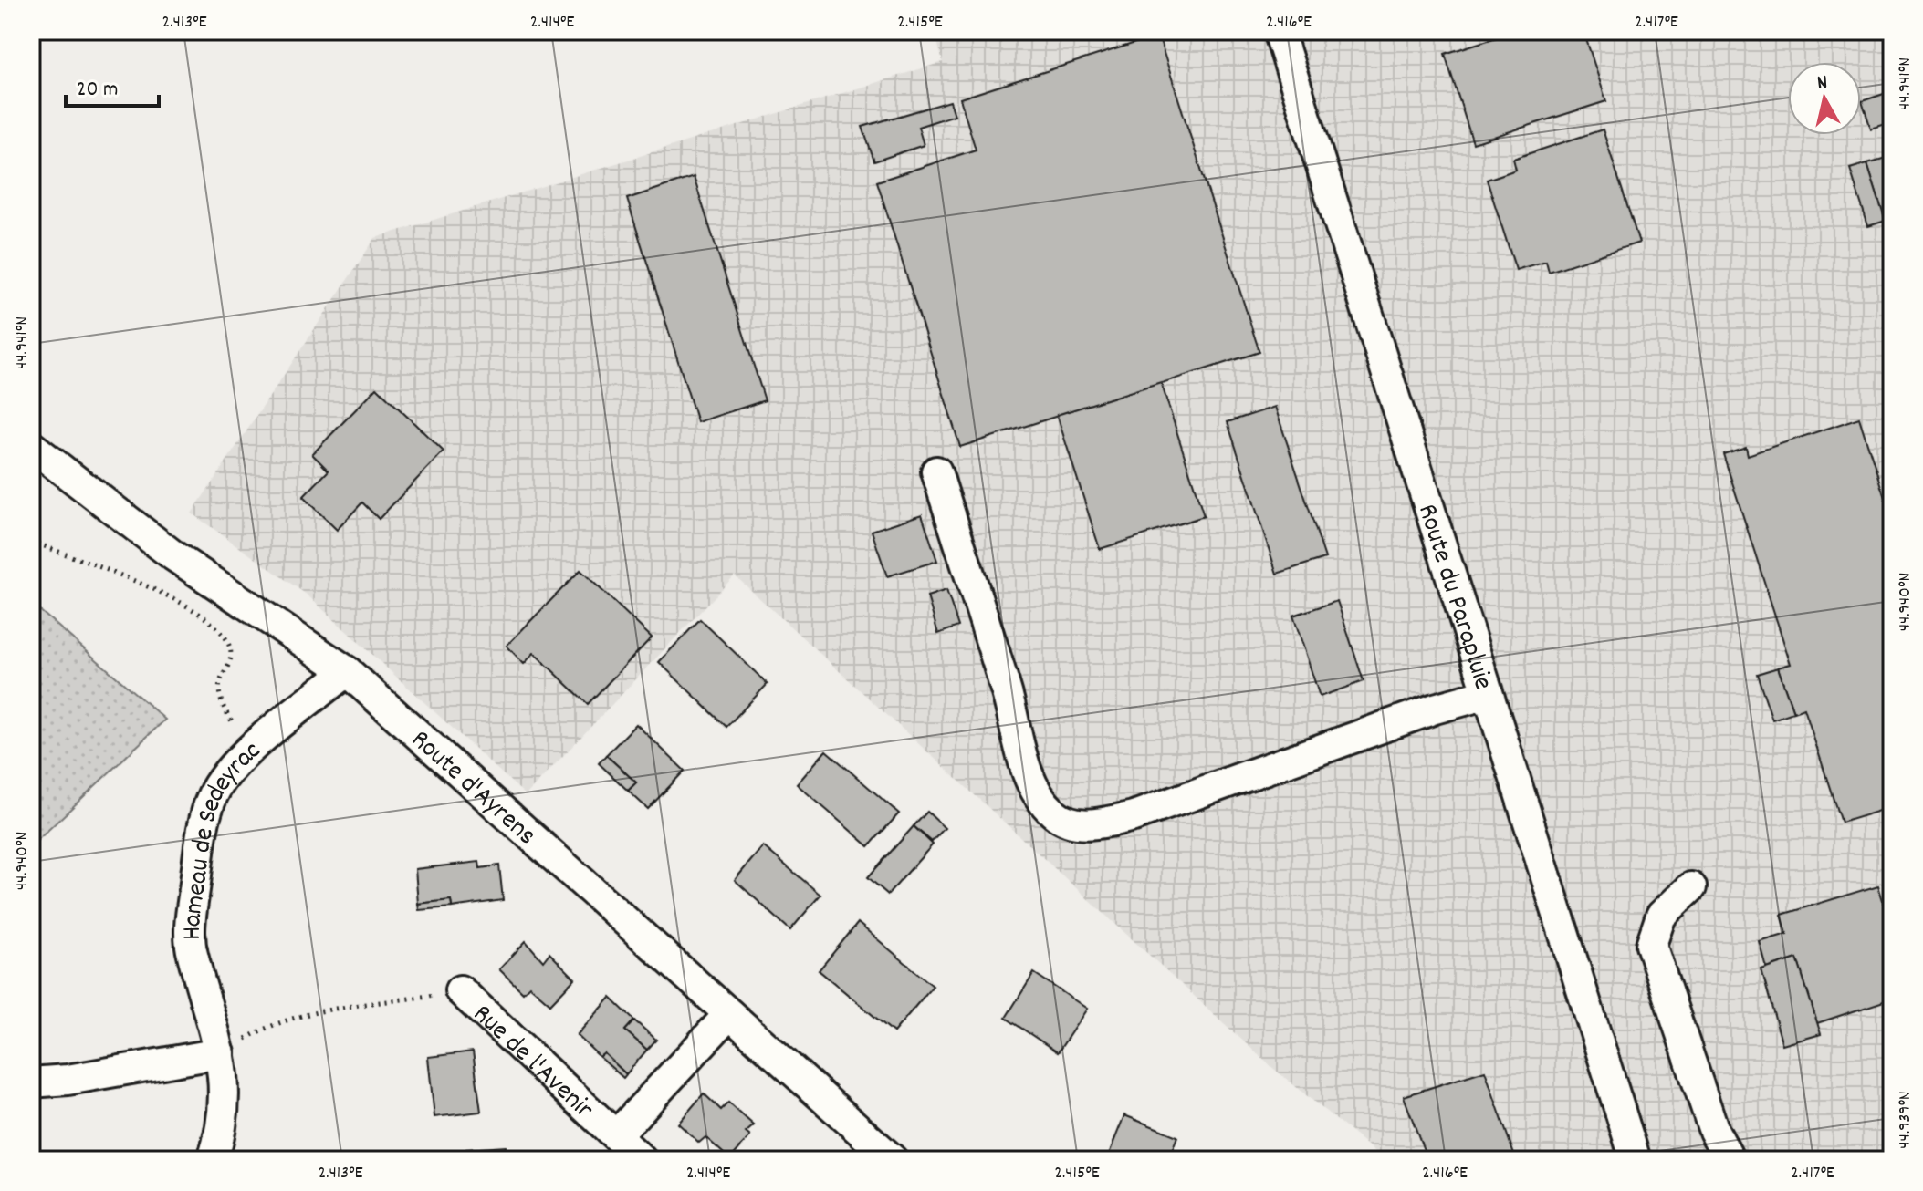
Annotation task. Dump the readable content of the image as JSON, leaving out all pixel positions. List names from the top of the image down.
{
  "streets": {
    "street": [
      "Route du Parapluie",
      "Route d'Ayrens",
      "Hameau de Sedeyrac",
      "Rue de l'Avenir"
    ]
  },
  "crossings": [
    ["Route d'Ayrens", "Hameau de Sedeyrac"]
  ],
  "scale_bar": "20 m",
  "north": "top",
  "coordinates": [
    "2.413°E",
    "2.414°E",
    "2.415°E",
    "2.416°E",
    "2.417°E",
    "44.941°N",
    "44.940°N",
    "44.939°N"
  ]
}
